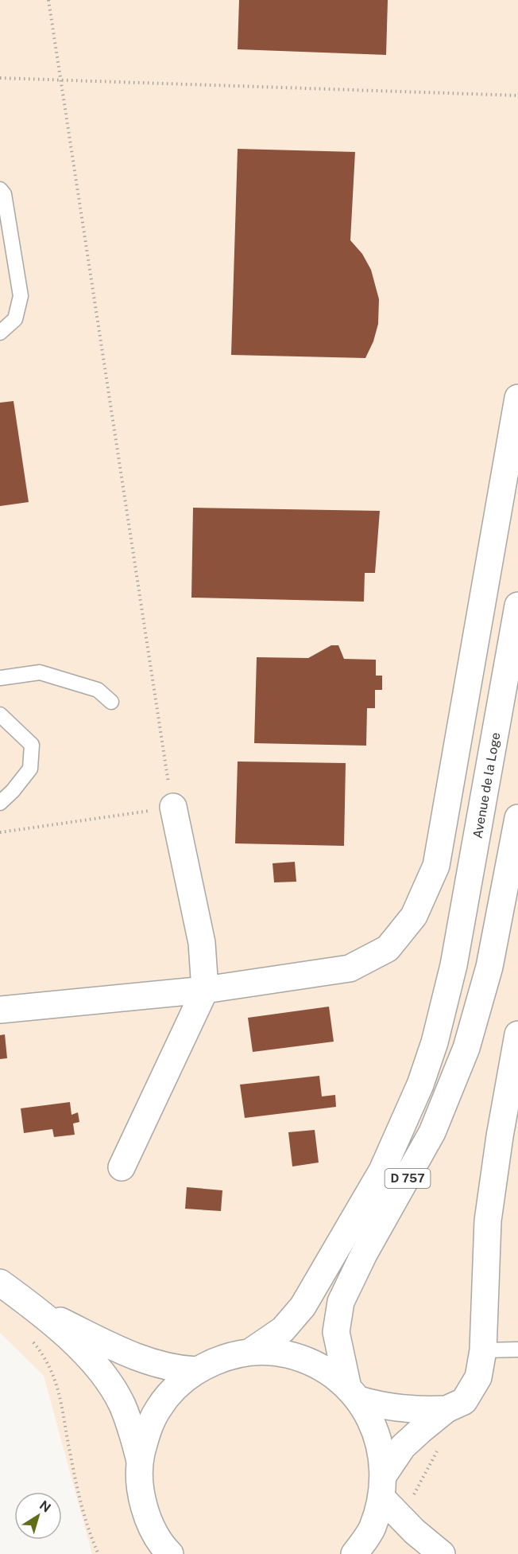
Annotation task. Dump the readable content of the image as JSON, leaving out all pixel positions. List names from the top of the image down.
{
  "streets": {
    "street": ["Avenue de la Loge", "D 757"]
  },
  "north": "top right"
}
